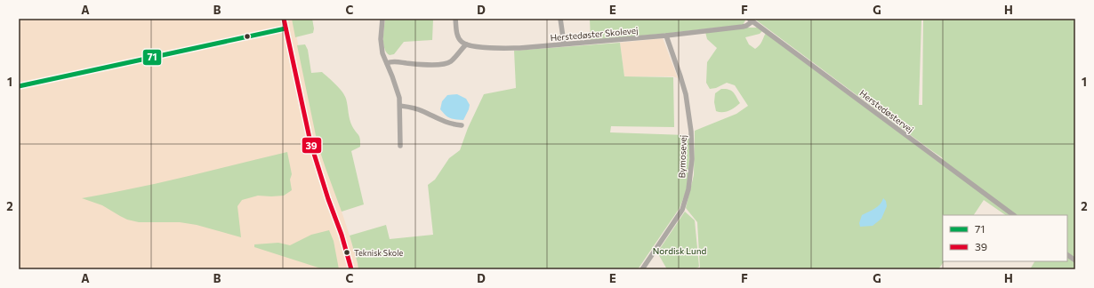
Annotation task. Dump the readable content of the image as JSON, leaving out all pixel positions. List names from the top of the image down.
{
  "streets": {
    "street": ["Herstedøster Skolevej", "Herstedøstervej", "Bymosevej"]
  },
  "crossings": [
    ["Herstedøster Skolevej", "Herstedøstervej"],
    ["Herstedøster Skolevej", "Bymosevej"]
  ],
  "parks": ["Nordisk Lund"],
  "places": ["Teknisk Skole"],
  "lines": ["transit line 39", "transit line 71"],
  "legend": ["71", "39"],
  "grid": {
    "columns": [
      "A",
      "B",
      "C",
      "D",
      "E",
      "F",
      "G",
      "H"
    ],
    "rows": ["1", "2"]
  }
}
